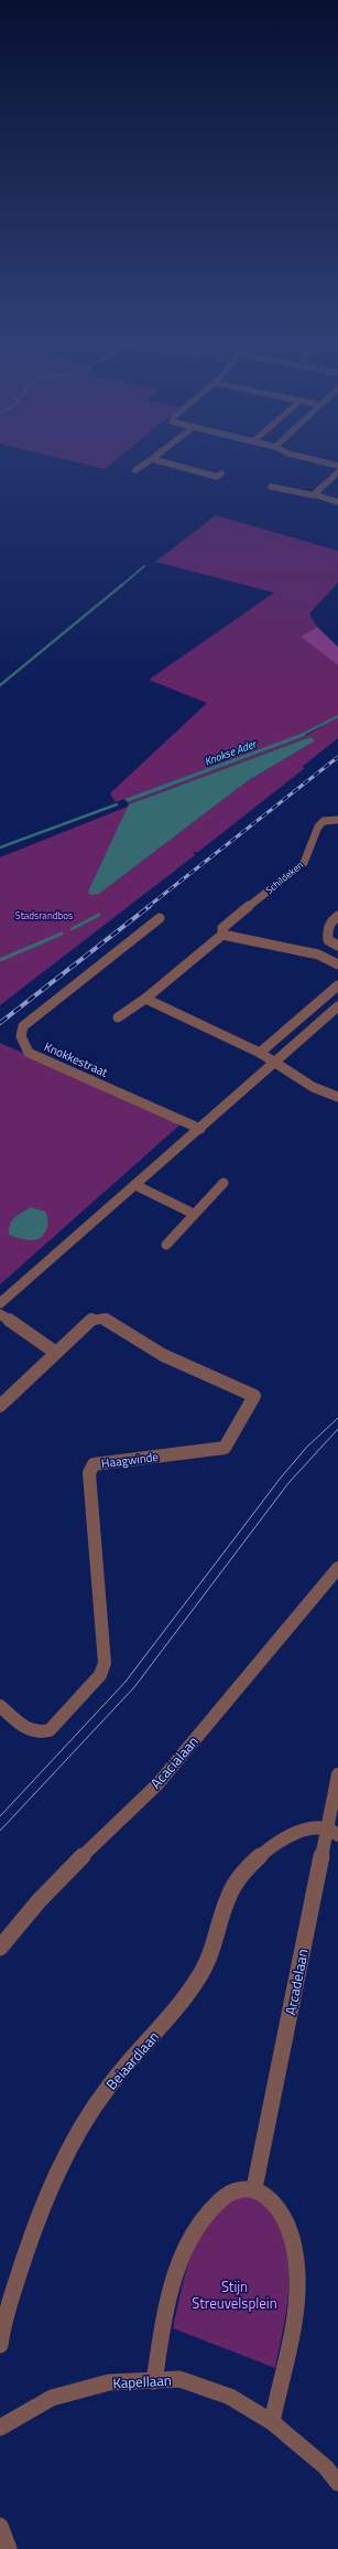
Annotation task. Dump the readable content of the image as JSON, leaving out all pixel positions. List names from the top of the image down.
{
  "streets": {
    "street": [
      "Schildeken",
      "Knokkestraat",
      "Haagwinde",
      "Acacialaan",
      "Arcadelaan",
      "Beiaardlaan",
      "Kapellaan"
    ]
  },
  "crossings": [
    ["Arcadelaan", "Beiaardlaan"]
  ],
  "water": ["Knokse Ader"],
  "parks": ["Stadsrandbos", "Stijn Streuvelsplein"]
}
